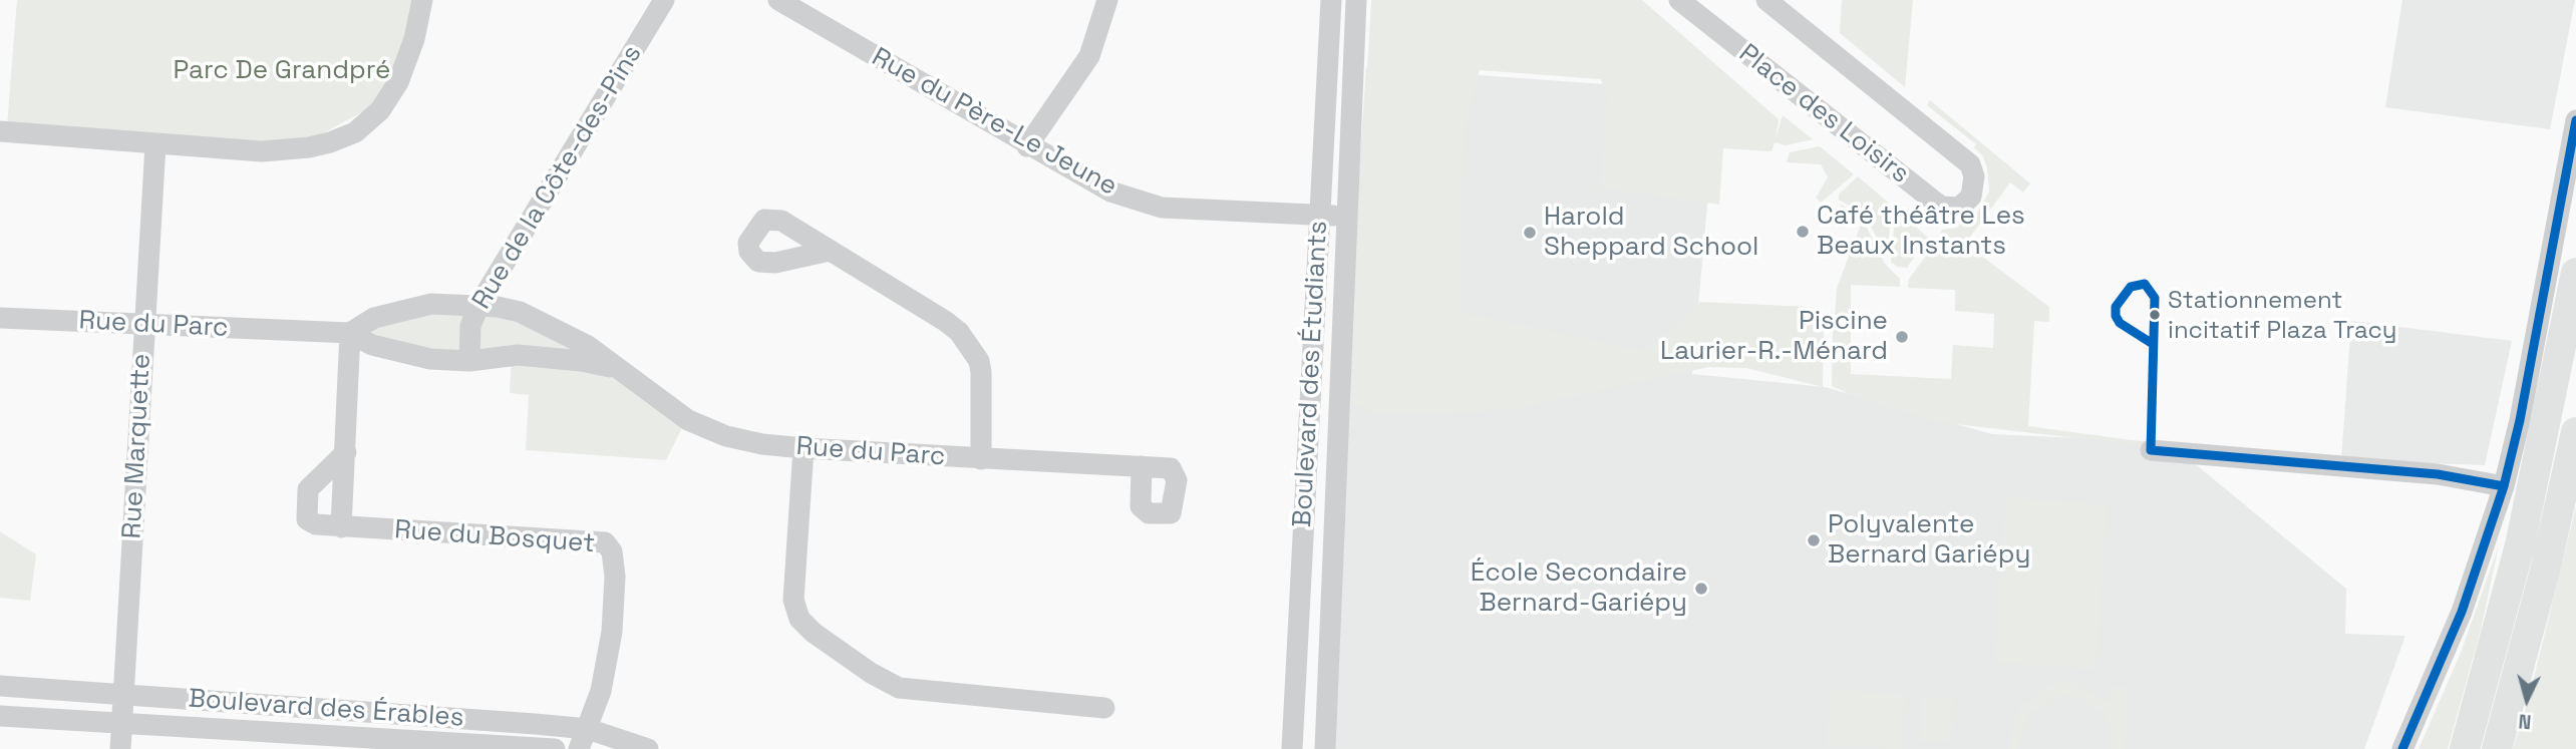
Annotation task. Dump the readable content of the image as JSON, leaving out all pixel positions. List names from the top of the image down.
{
  "streets": {
    "street": [
      "Place des Loisirs",
      "Rue du Père-Le Jeune",
      "Rue de la Côte-des-Pins",
      "Rue du Parc",
      "Boulevard des Étudiants",
      "Rue Marquette",
      "Rue du Bosquet",
      "Boulevard des Érables"
    ]
  },
  "crossings": [
    ["Rue du Père-Le Jeune", "Boulevard des Étudiants"],
    ["Rue de la Côte-des-Pins", "Rue du Parc"],
    ["Rue du Parc", "Rue Marquette"],
    ["Rue Marquette", "Boulevard des Érables"],
    ["Rue du Bosquet", "Boulevard des Érables"]
  ],
  "parks": ["Parc De Grandpré"],
  "places": [
    "Café théâtre Les Beaux Instants",
    "Harold Sheppard School",
    "Stationnement incitatif Plaza Tracy",
    "Piscine Laurier-R.-Ménard",
    "Polyvalente Bernard Gariépy",
    "École Secondaire Bernard-Gariépy"
  ],
  "north": "bottom"
}
